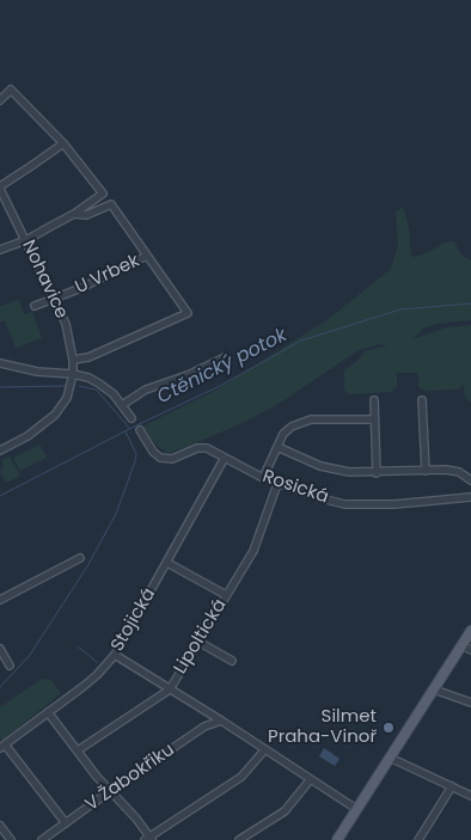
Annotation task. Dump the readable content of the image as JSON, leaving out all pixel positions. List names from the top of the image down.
{
  "streets": {
    "street": [
      "U Vrbek",
      "Nohavice",
      "Rosická",
      "Stojická",
      "Lipoltická",
      "V Žabokřiku"
    ]
  },
  "crossings": [
    ["U Vrbek", "Nohavice"],
    ["Rosická", "Stojická"],
    ["Rosická", "Lipoltická"]
  ],
  "water": ["Ctěnický potok"],
  "places": ["Silmet Praha-Vinoř"]
}
